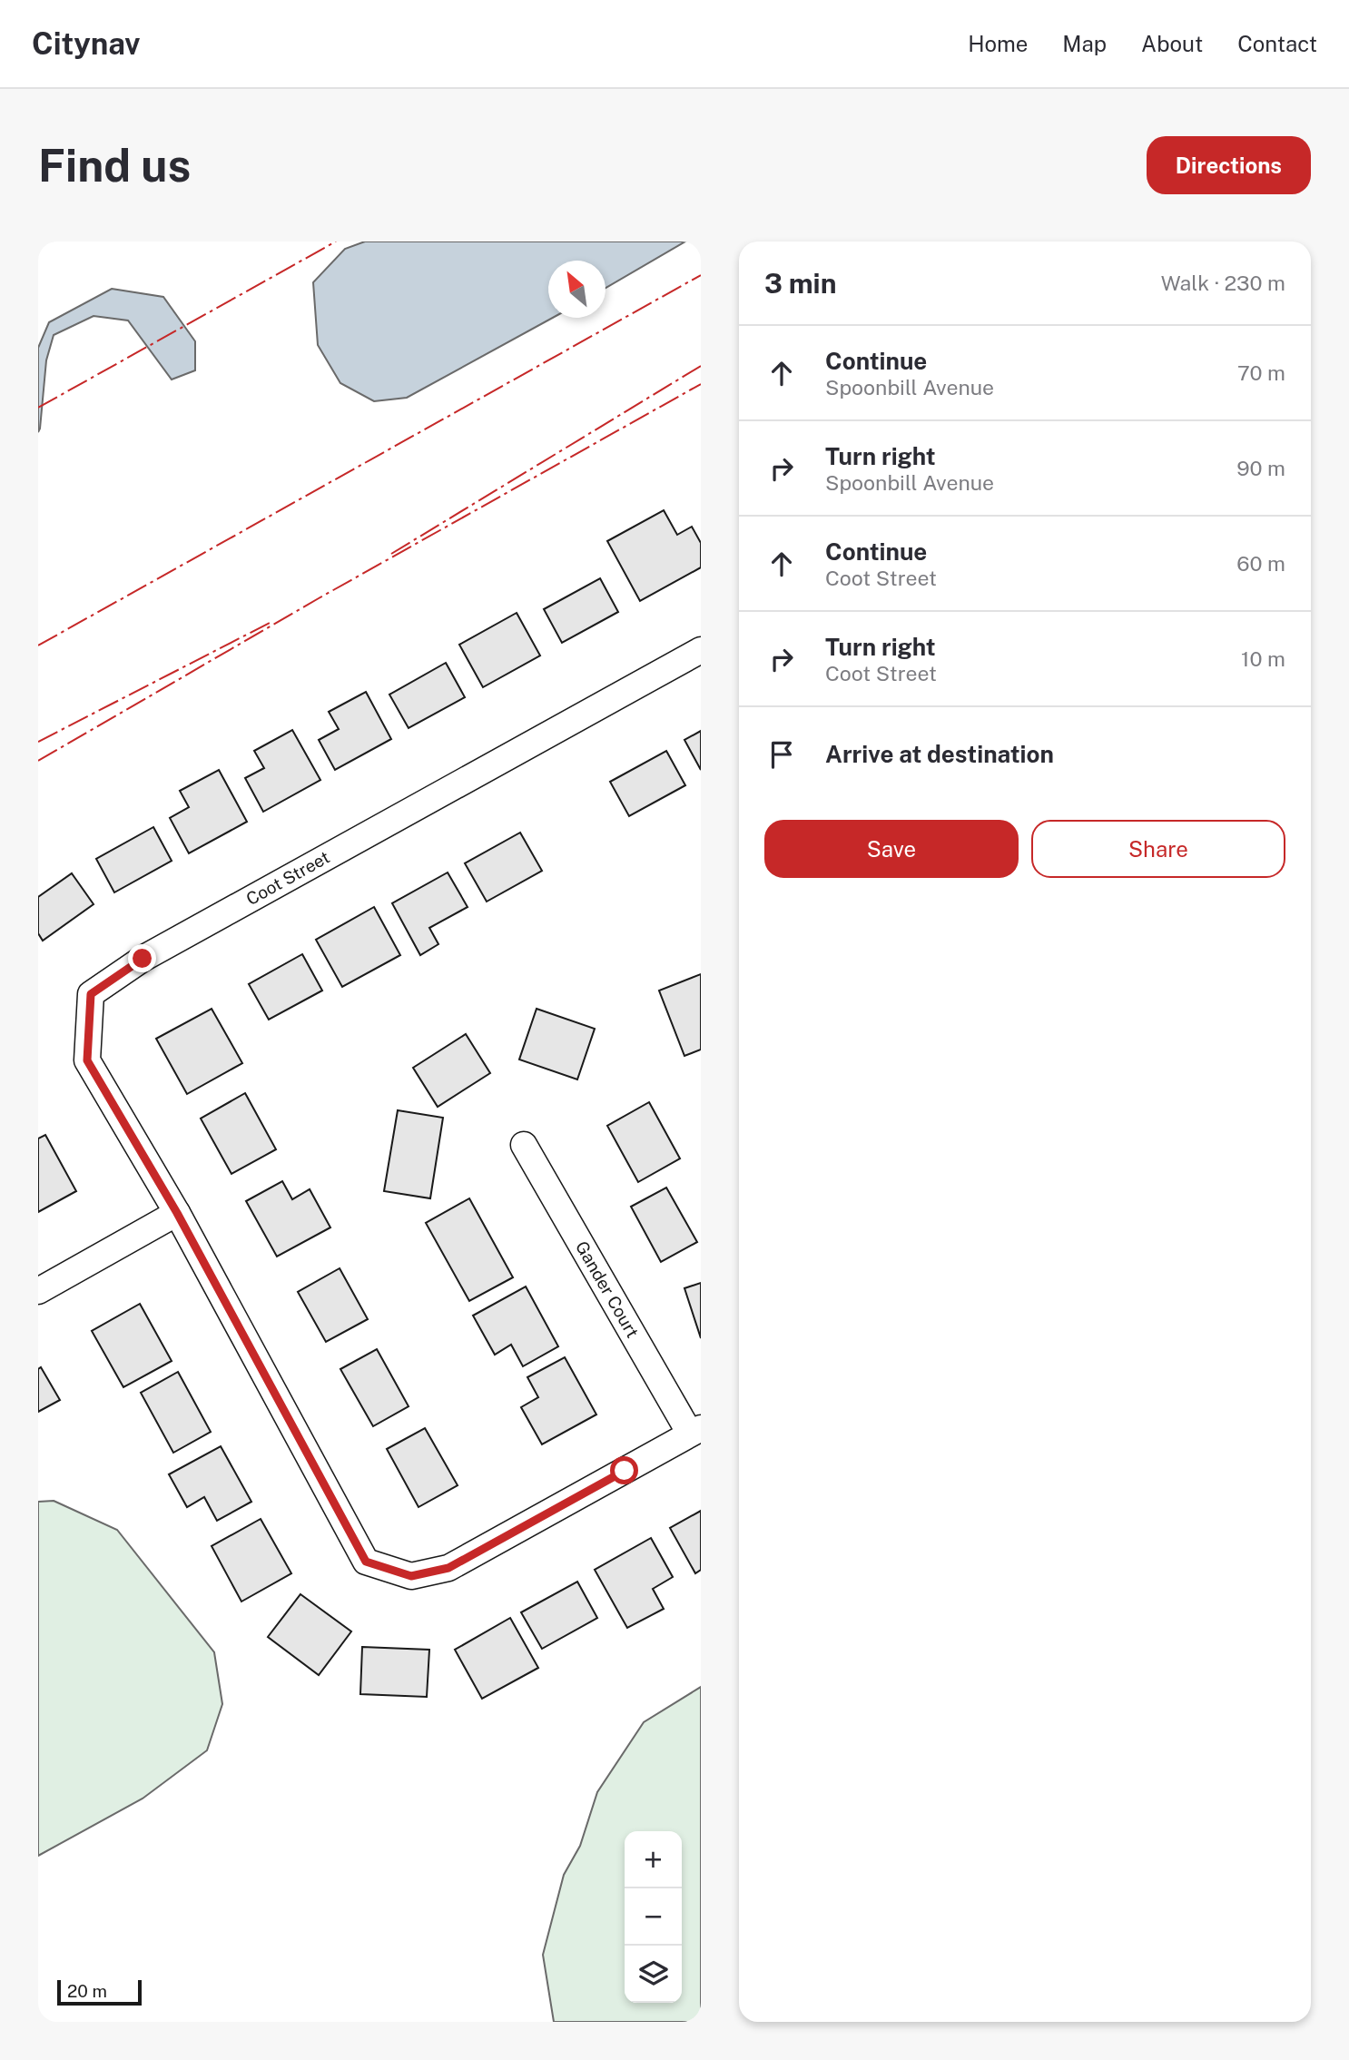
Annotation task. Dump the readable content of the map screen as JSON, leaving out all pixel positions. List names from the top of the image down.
{
  "streets": {
    "street": ["Coot Street", "Gander Court"]
  },
  "scale_bar": "20 m",
  "north": "top left",
  "page": {
    "header": "Citynav",
    "nav": [
      "Home",
      "Map",
      "About",
      "Contact"
    ],
    "buttons": [
      "Directions",
      ["Save", "Share"]
    ],
    "title": "Find us",
    "heading": ["3 min", "Walk · 230 m"],
    "list": [
      ["Continue", "Spoonbill Avenue", "70 m"],
      ["Turn right", "Spoonbill Avenue", "90 m"],
      ["Continue", "Coot Street", "60 m"],
      ["Turn right", "Coot Street", "10 m"],
      "Arrive at destination"
    ],
    "map_buttons": ["+", "−"],
    "scale": "20 m"
  }
}
